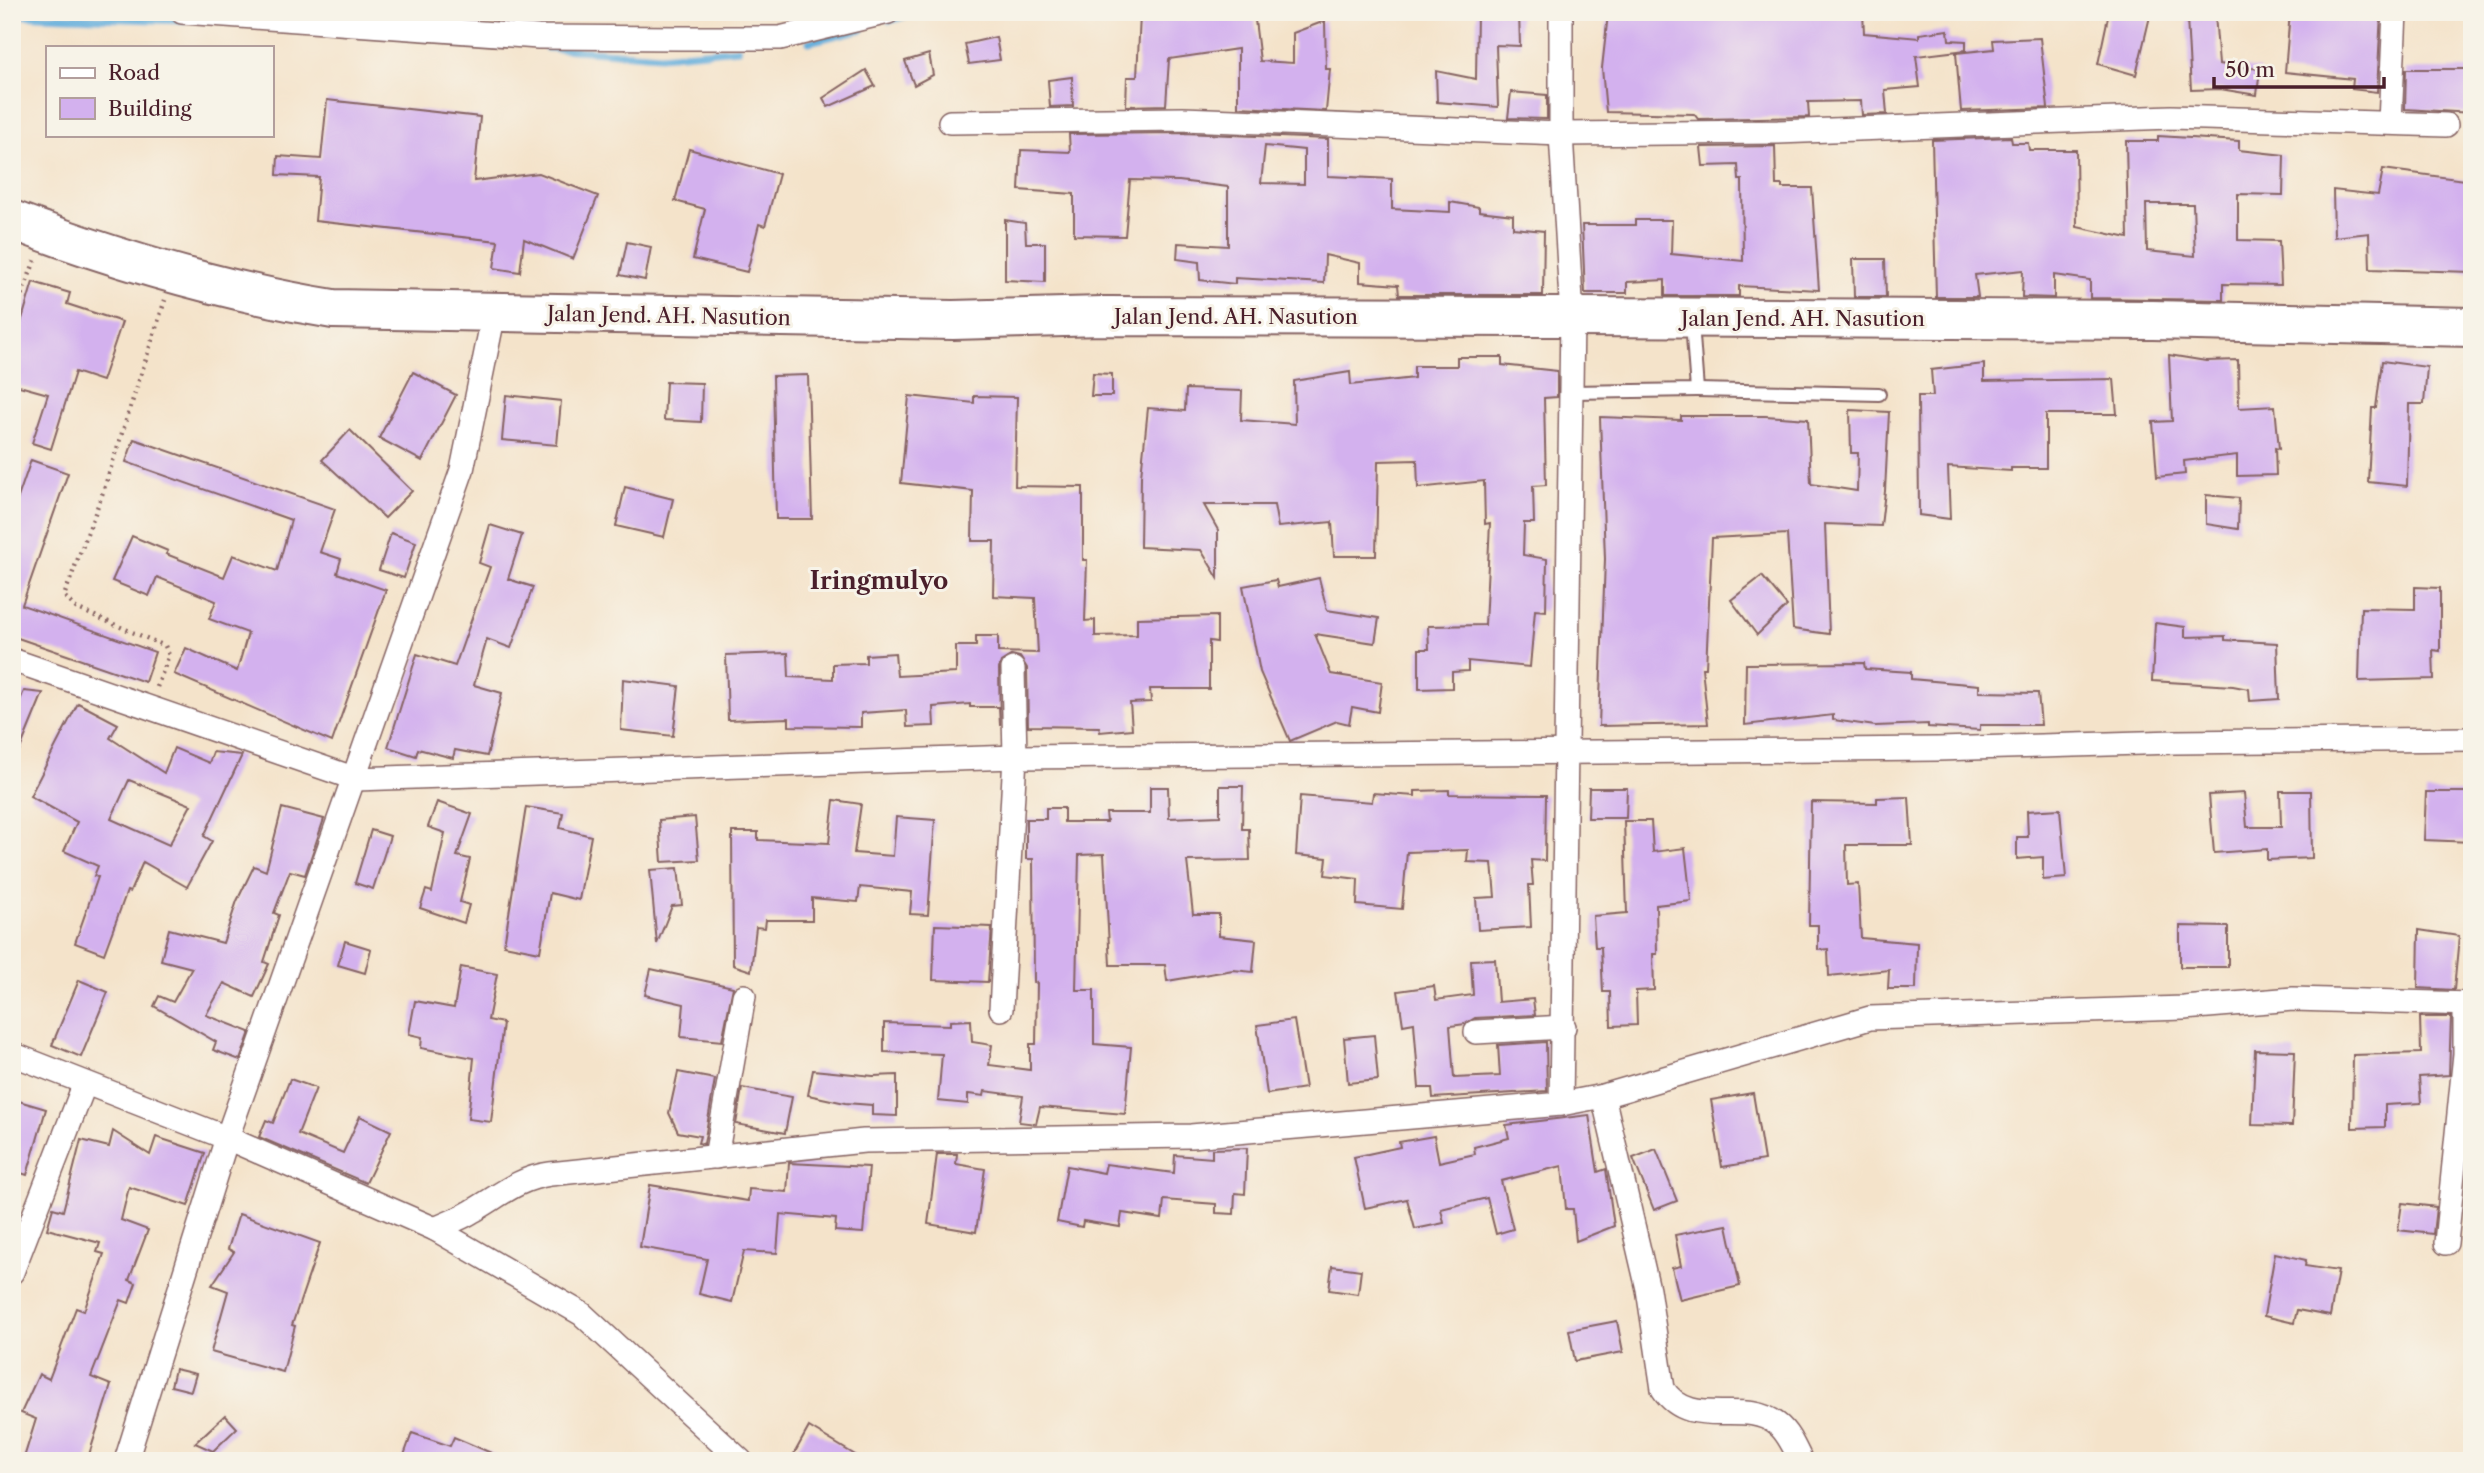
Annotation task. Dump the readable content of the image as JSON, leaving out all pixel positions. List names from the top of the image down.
{
  "streets": {
    "highway": ["Jalan Jend. AH. Nasution"]
  },
  "districts": ["Iringmulyo"],
  "legend": ["Road", "Building"],
  "scale_bar": "50 m"
}
